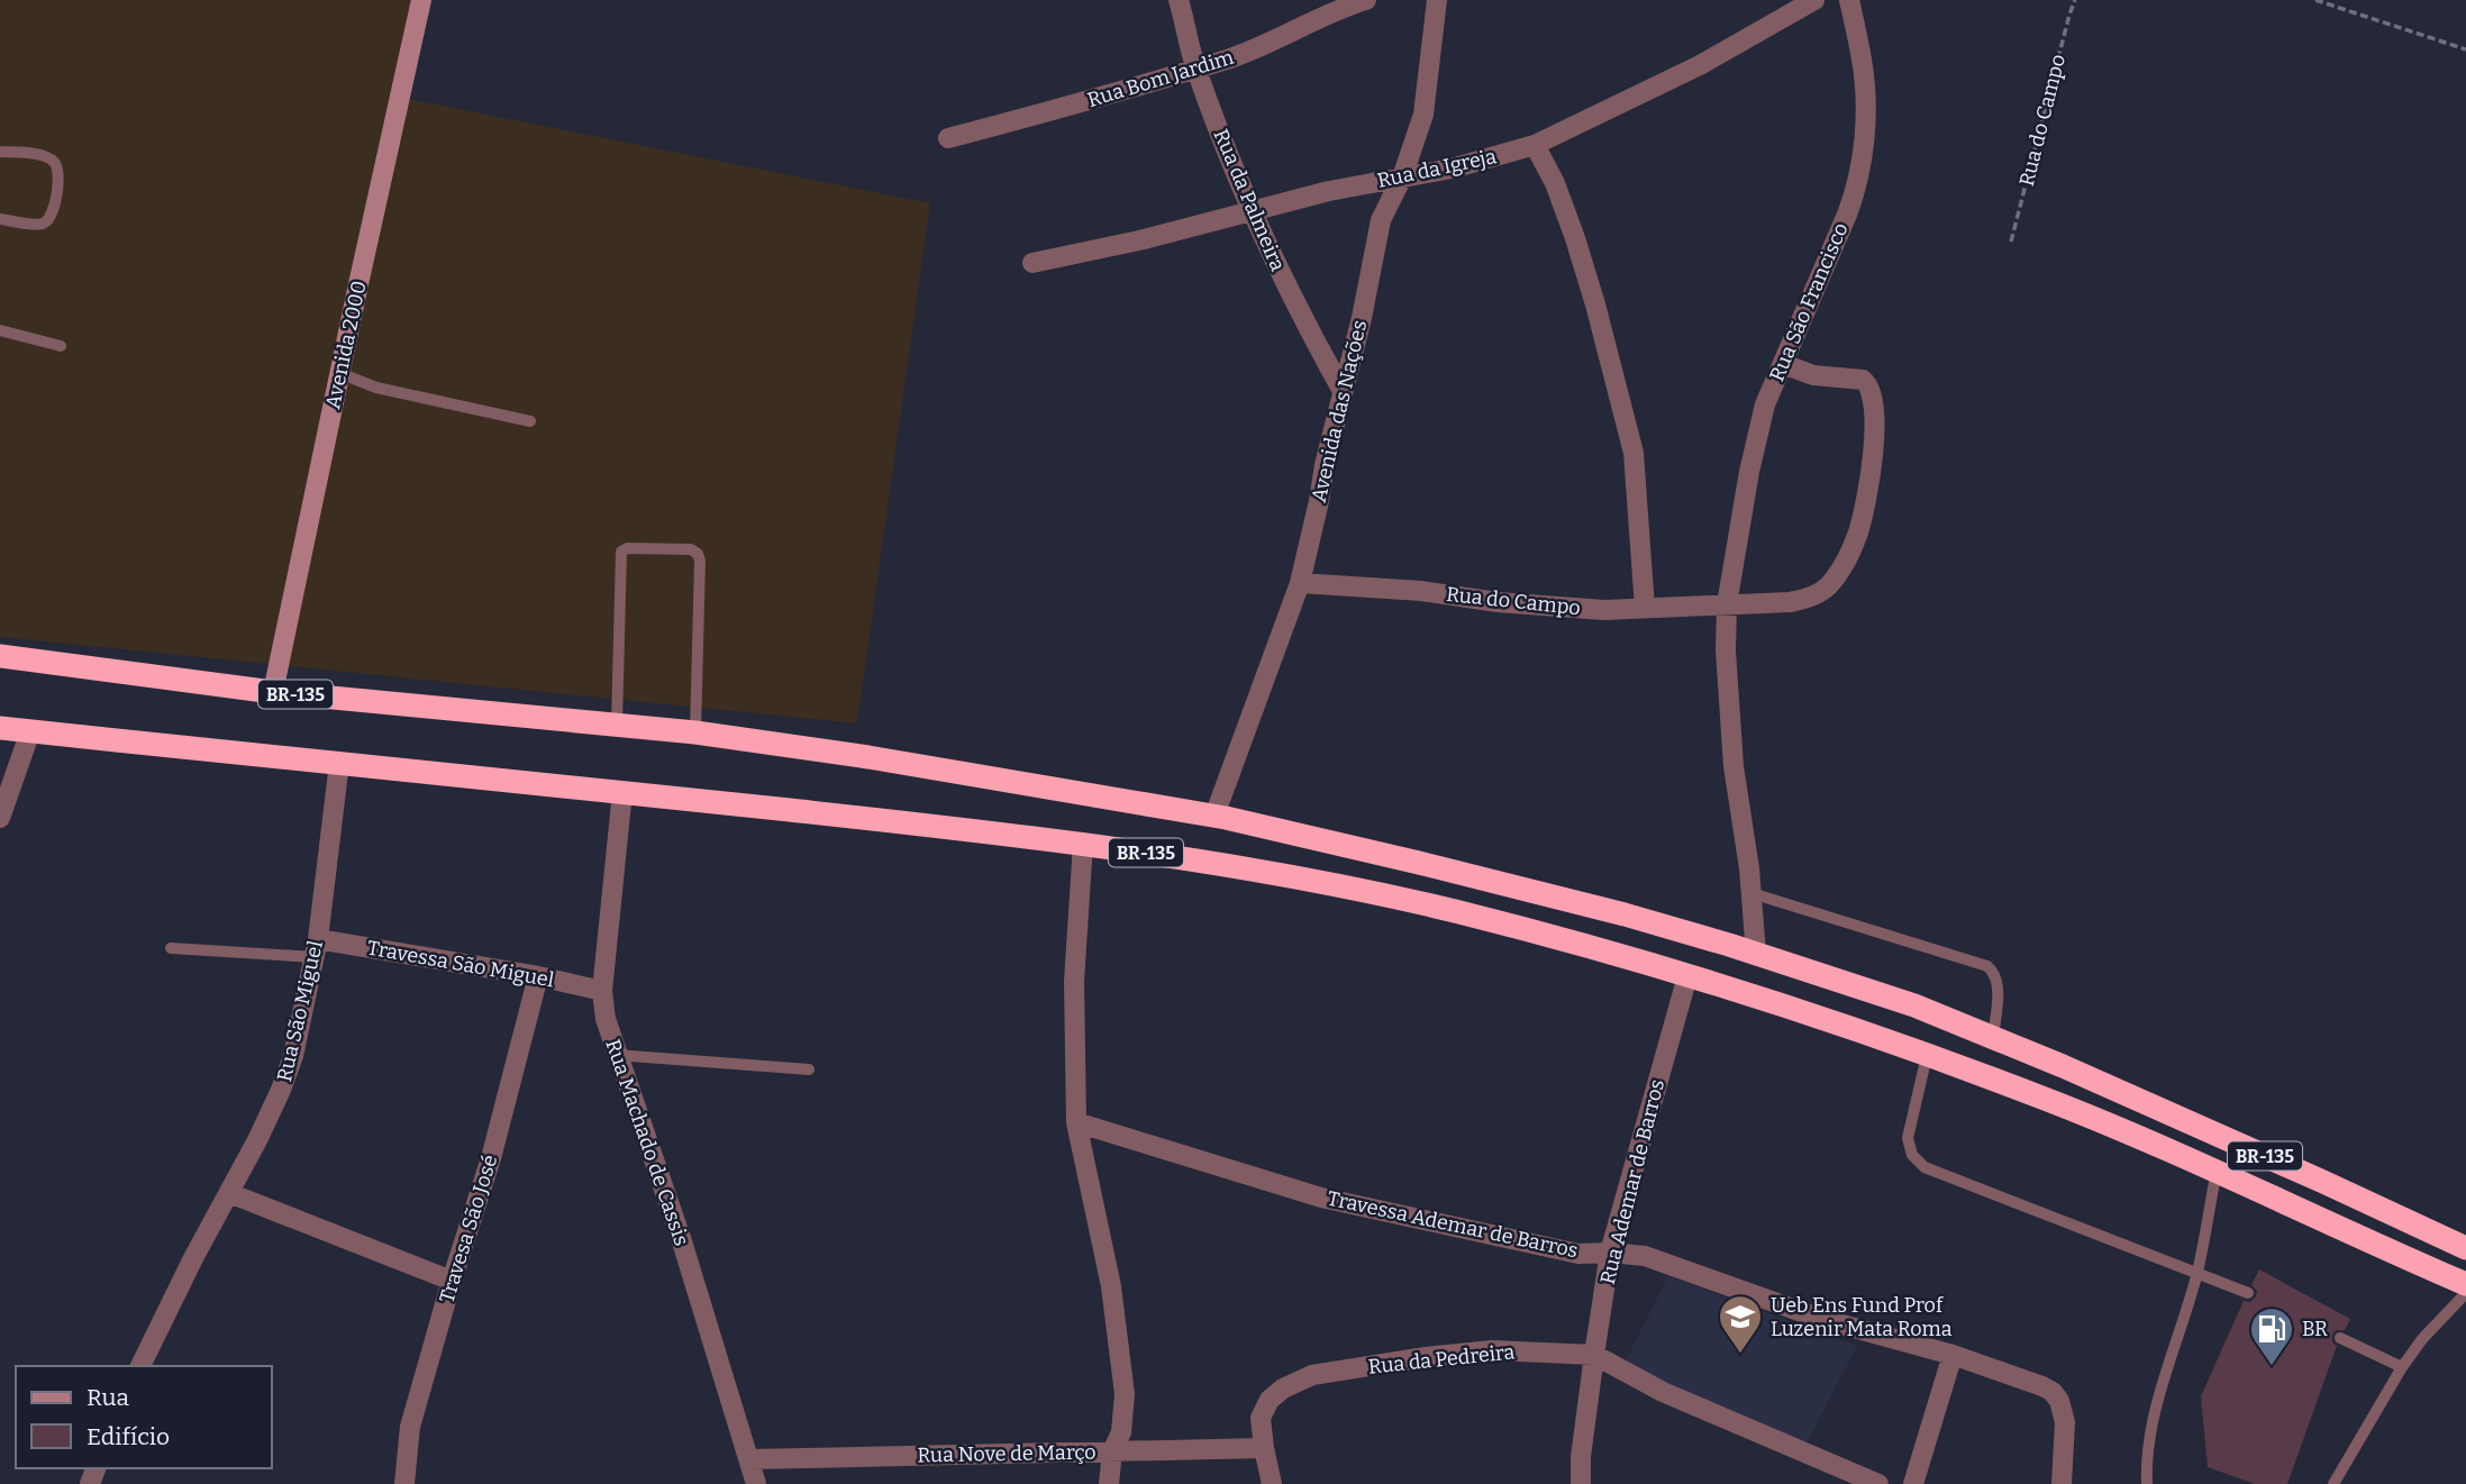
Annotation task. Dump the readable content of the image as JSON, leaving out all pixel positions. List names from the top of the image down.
{
  "streets": {
    "highway": ["BR-135"],
    "street": [
      "Rua Bom Jardim",
      "Rua do Campo",
      "Rua da Igreja",
      "Rua da Palmeira",
      "Rua São Francisco",
      "Avenida 2000",
      "Avenida das Nações",
      "Travessa São Miguel",
      "Rua São Miguel",
      "Rua Machado de Cassis",
      "Rua Ademar de Barros",
      "Travessa Ademar de Barros",
      "Travesa São José",
      "Rua da Pedreira",
      "Rua Nove de Março"
    ]
  },
  "crossings": [
    ["Rua Bom Jardim", "Rua da Palmeira"],
    ["Rua do Campo", "Rua São Francisco"],
    ["Rua do Campo", "Avenida das Nações"],
    ["Rua da Igreja", "Rua da Palmeira"],
    ["Rua da Igreja", "Avenida das Nações"],
    ["Rua da Palmeira", "Avenida das Nações"],
    ["Avenida 2000", "BR-135"],
    ["Avenida das Nações", "BR-135"],
    ["BR-135", "Rua São Miguel"],
    ["BR-135", "Rua Machado de Cassis"],
    ["BR-135", "Rua Ademar de Barros"],
    ["Travessa São Miguel", "Rua São Miguel"],
    ["Travessa São Miguel", "Rua Machado de Cassis"],
    ["Travessa São Miguel", "Travesa São José"],
    ["Rua Machado de Cassis", "Rua Nove de Março"],
    ["Rua Ademar de Barros", "Travessa Ademar de Barros"],
    ["Rua Ademar de Barros", "Rua da Pedreira"],
    ["Rua da Pedreira", "Rua Nove de Março"]
  ],
  "places": {
    "school or university": ["Ueb Ens Fund Prof Luzenir Mata Roma"],
    "fuel station": ["BR"]
  },
  "legend": ["Rua", "Edifício"]
}
